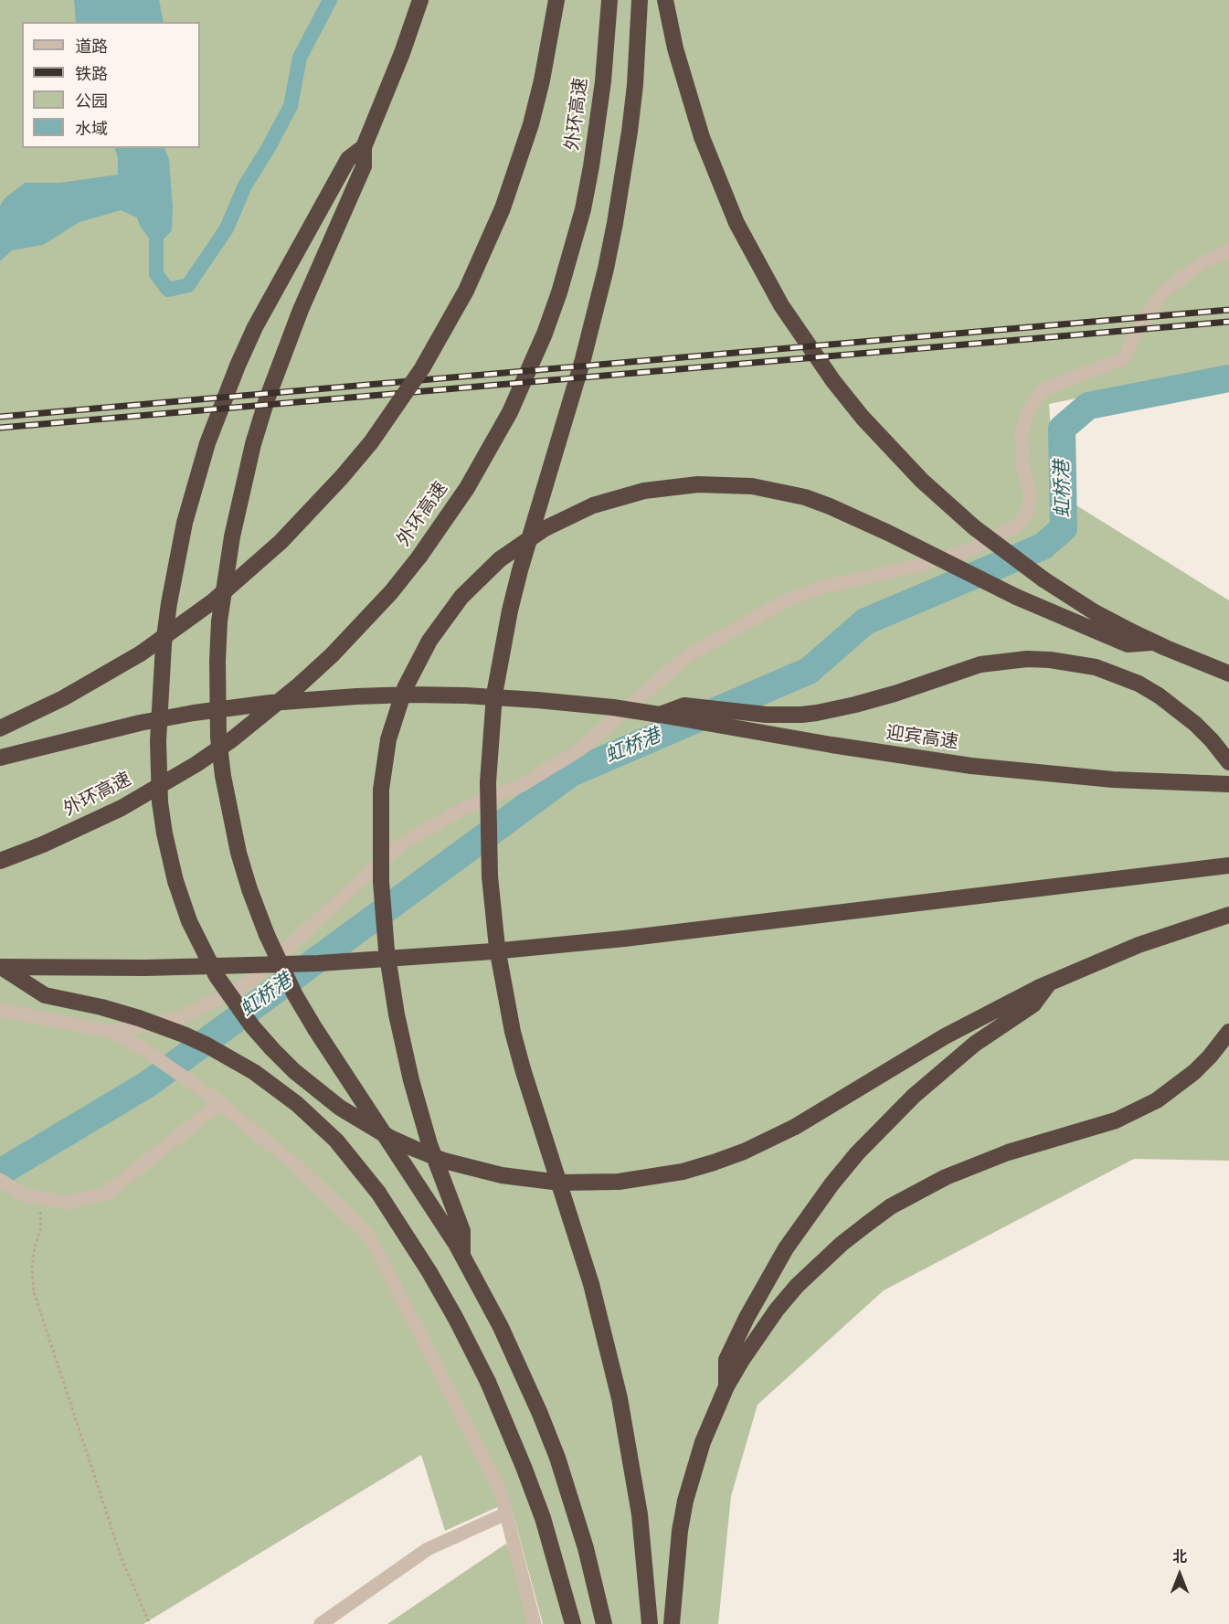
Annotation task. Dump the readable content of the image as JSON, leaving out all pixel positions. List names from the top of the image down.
{
  "streets": {
    "highway": ["外环高速", "迎宾高速"]
  },
  "water": ["虹桥港"],
  "legend": [
    "道路",
    "铁路",
    "公园",
    "水域"
  ],
  "north": "top"
}
